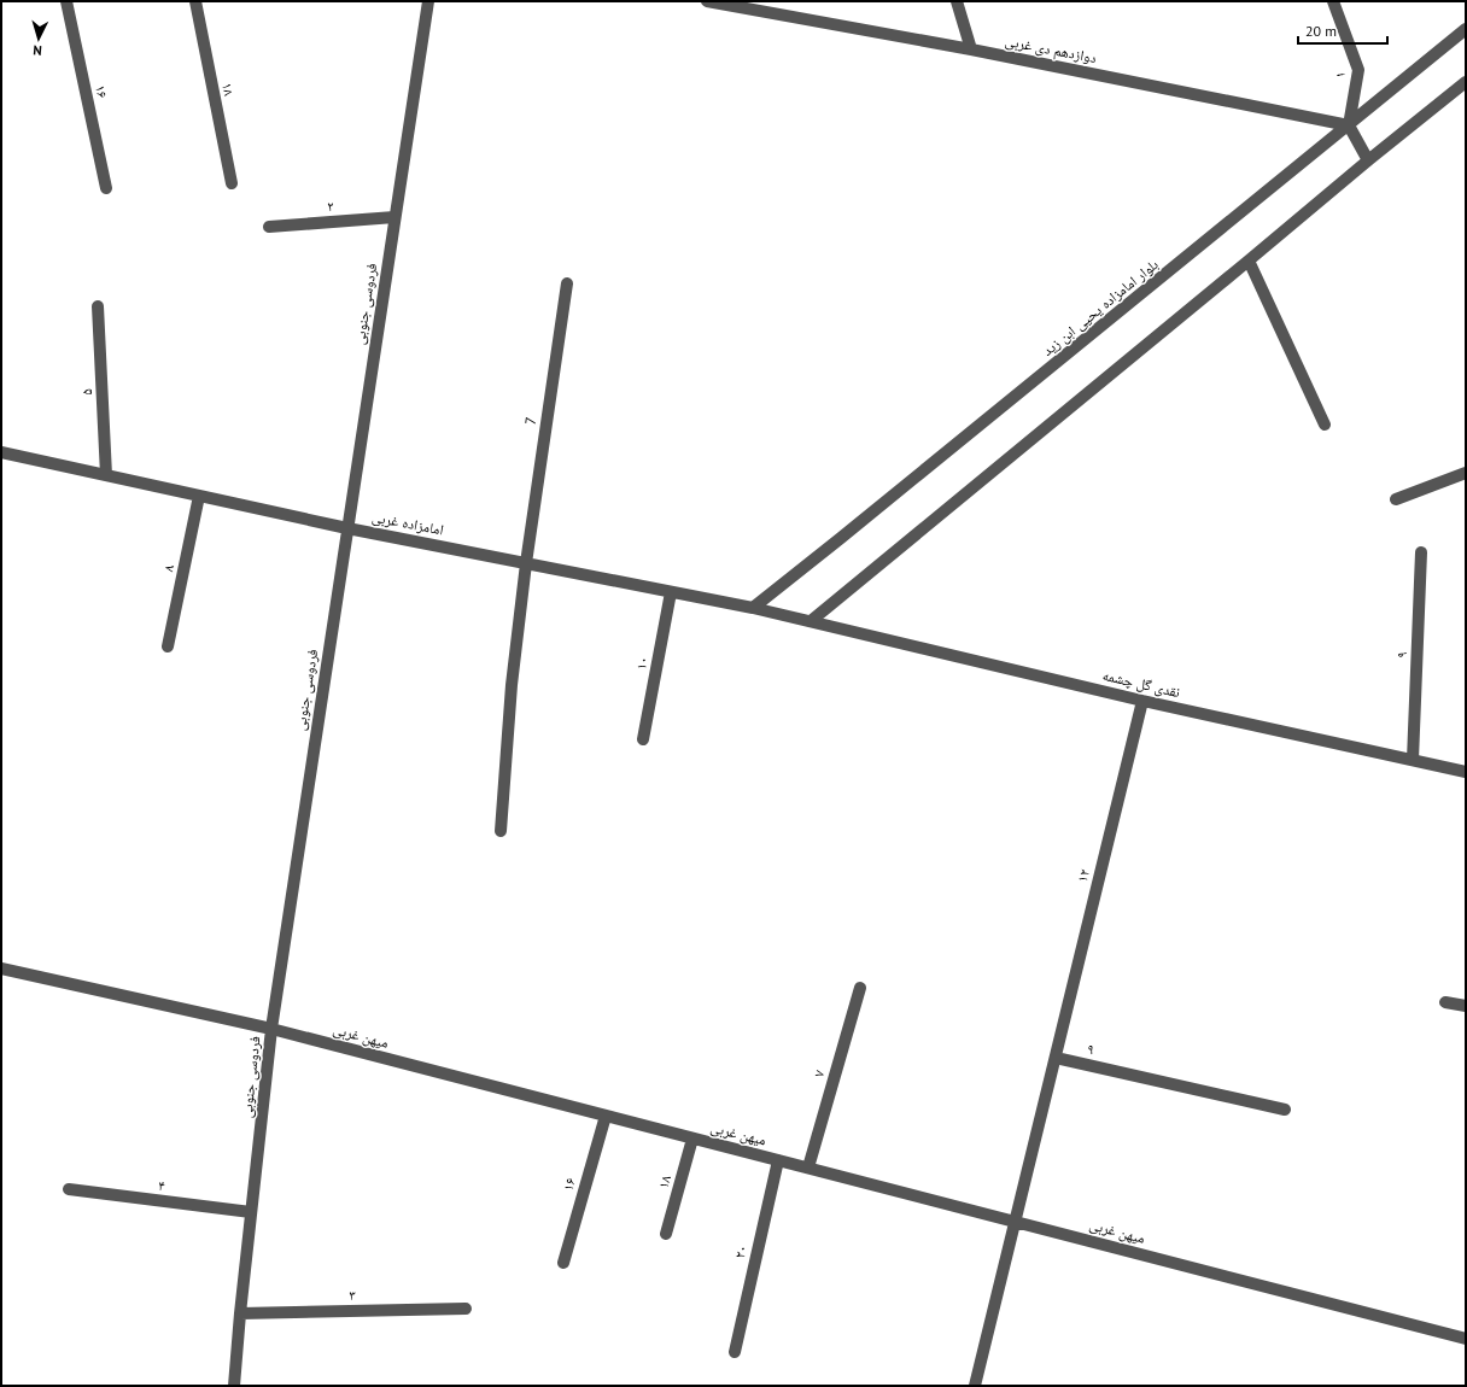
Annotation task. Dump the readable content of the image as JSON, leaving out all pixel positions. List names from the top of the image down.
{
  "streets": {
    "street": [
      "دوازدهم دی غربی",
      "۱",
      "۱۸",
      "۱۶",
      "۲",
      "فردوسی جنوبی",
      "بلوار امامزاده یحیی ابن زید",
      "۵",
      "7",
      "امامزاده غربی",
      "۸",
      "۹",
      "۱۰",
      "نقدی گل چشمه",
      "۱۲",
      "میهن غربی",
      "۷",
      "۴",
      "۲۰",
      "۳"
    ]
  },
  "crossings": [
    ["دوازدهم دی غربی", "۱"],
    ["دوازدهم دی غربی", "بلوار امامزاده یحیی ابن زید"],
    ["۱", "بلوار امامزاده یحیی ابن زید"],
    ["۱۸", "میهن غربی"],
    ["۱۶", "میهن غربی"],
    ["۲", "فردوسی جنوبی"],
    ["فردوسی جنوبی", "امامزاده غربی"],
    ["فردوسی جنوبی", "میهن غربی"],
    ["فردوسی جنوبی", "۴"],
    ["فردوسی جنوبی", "۳"],
    ["بلوار امامزاده یحیی ابن زید", "امامزاده غربی"],
    ["۵", "امامزاده غربی"],
    ["7", "امامزاده غربی"],
    ["امامزاده غربی", "۸"],
    ["امامزاده غربی", "۱۰"],
    ["امامزاده غربی", "نقدی گل چشمه"],
    ["۹", "نقدی گل چشمه"],
    ["۹", "۱۲"],
    ["نقدی گل چشمه", "۱۲"],
    ["میهن غربی", "۷"],
    ["میهن غربی", "۲۰"]
  ],
  "scale_bar": "20 m",
  "north": "bottom"
}
